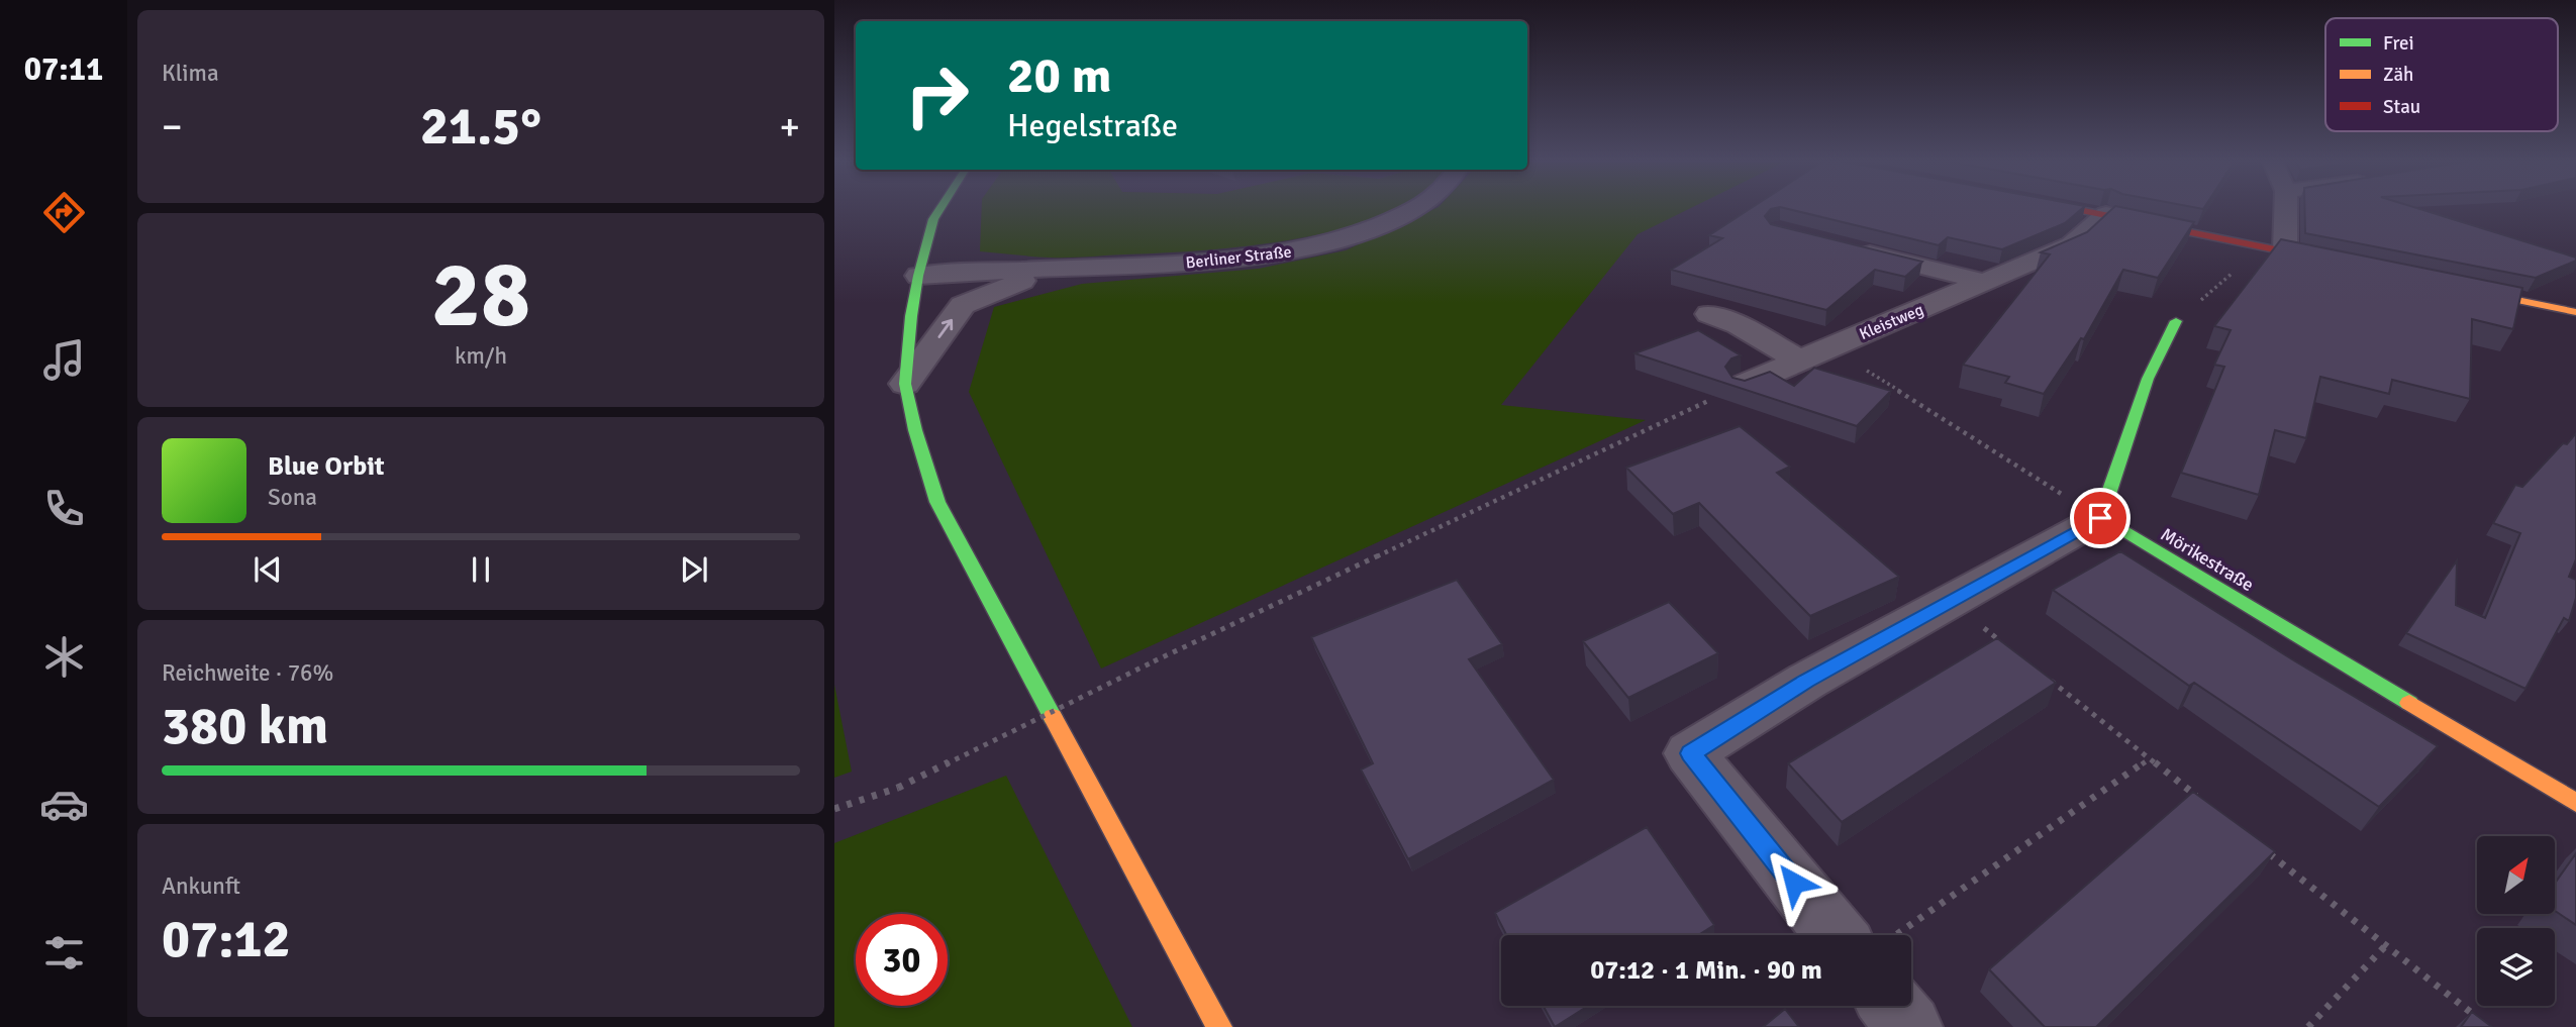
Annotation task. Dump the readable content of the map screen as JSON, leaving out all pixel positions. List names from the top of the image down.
{
  "streets": {
    "main road": ["Mörikestraße"],
    "street": ["Berliner Straße", "Kleistweg"]
  },
  "legend": ["Frei", "Zäh", "Stau"],
  "north": "top right",
  "page": {
    "tabs": "07:11",
    "tile": [
      "Klima",
      ["28", "km/h"],
      ["Reichweite · 76%", "380 km"],
      ["Ankunft", "07:12"]
    ],
    "turn": ["20 m", "Hegelstraße"],
    "heat": ["−", "21.5°", "+"],
    "song": ["Blue Orbit", "Sona"],
    "limit": "30",
    "trip": "07:12 · 1 Min. · 90 m"
  }
}
